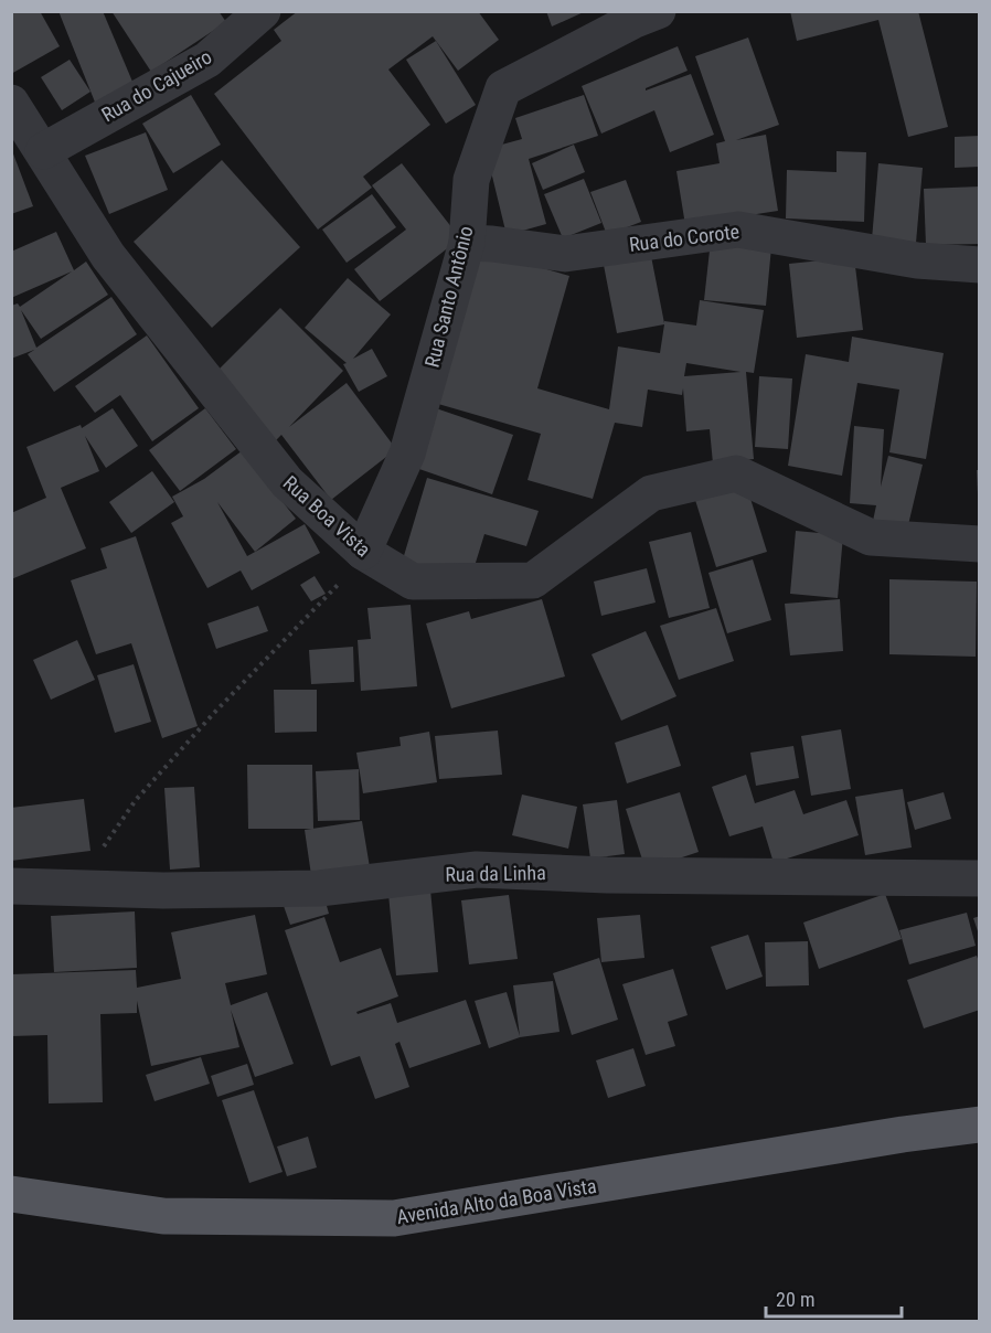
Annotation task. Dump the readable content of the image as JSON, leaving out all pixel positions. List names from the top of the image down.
{
  "streets": {
    "main road": ["Avenida Alto da Boa Vista"],
    "street": [
      "Rua do Cajueiro",
      "Rua do Corote",
      "Rua Santo Antônio",
      "Rua Boa Vista",
      "Rua da Linha"
    ]
  },
  "crossings": [
    ["Rua do Cajueiro", "Rua Boa Vista"],
    ["Rua do Corote", "Rua Santo Antônio"],
    ["Rua Santo Antônio", "Rua Boa Vista"]
  ],
  "scale_bar": "20 m"
}
